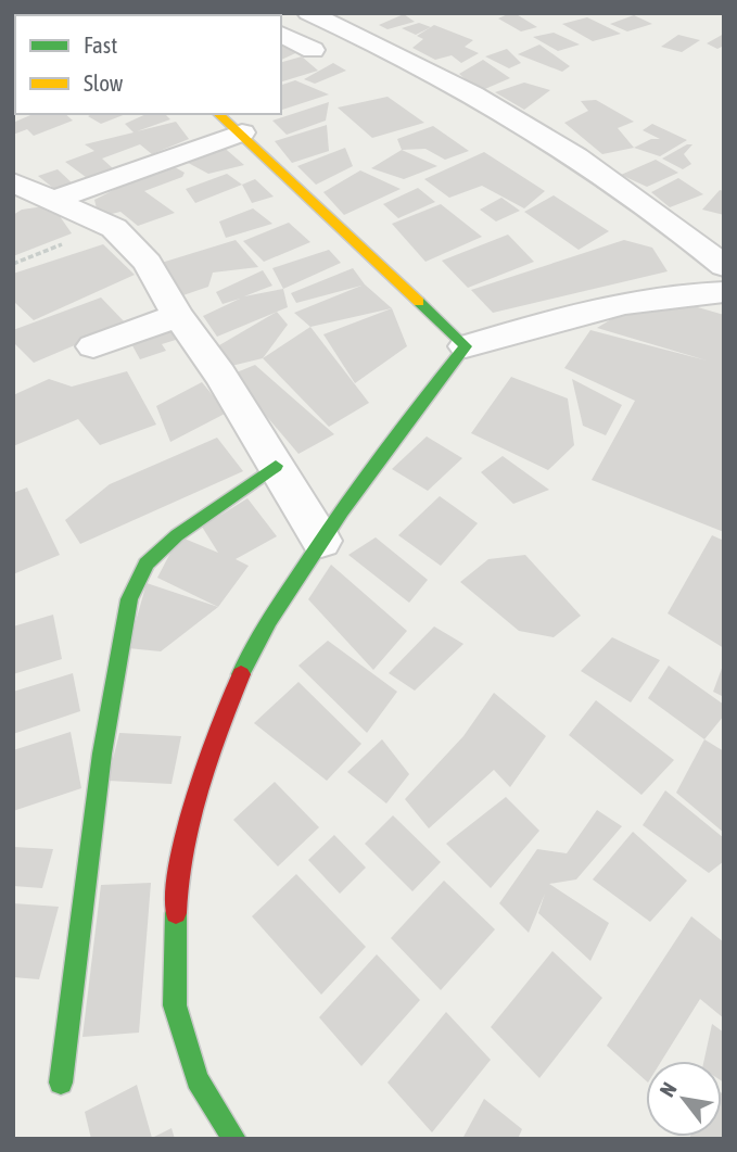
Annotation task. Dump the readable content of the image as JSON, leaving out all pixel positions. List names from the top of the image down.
{
  "legend": ["Fast", "Slow"],
  "north": "top left"
}
